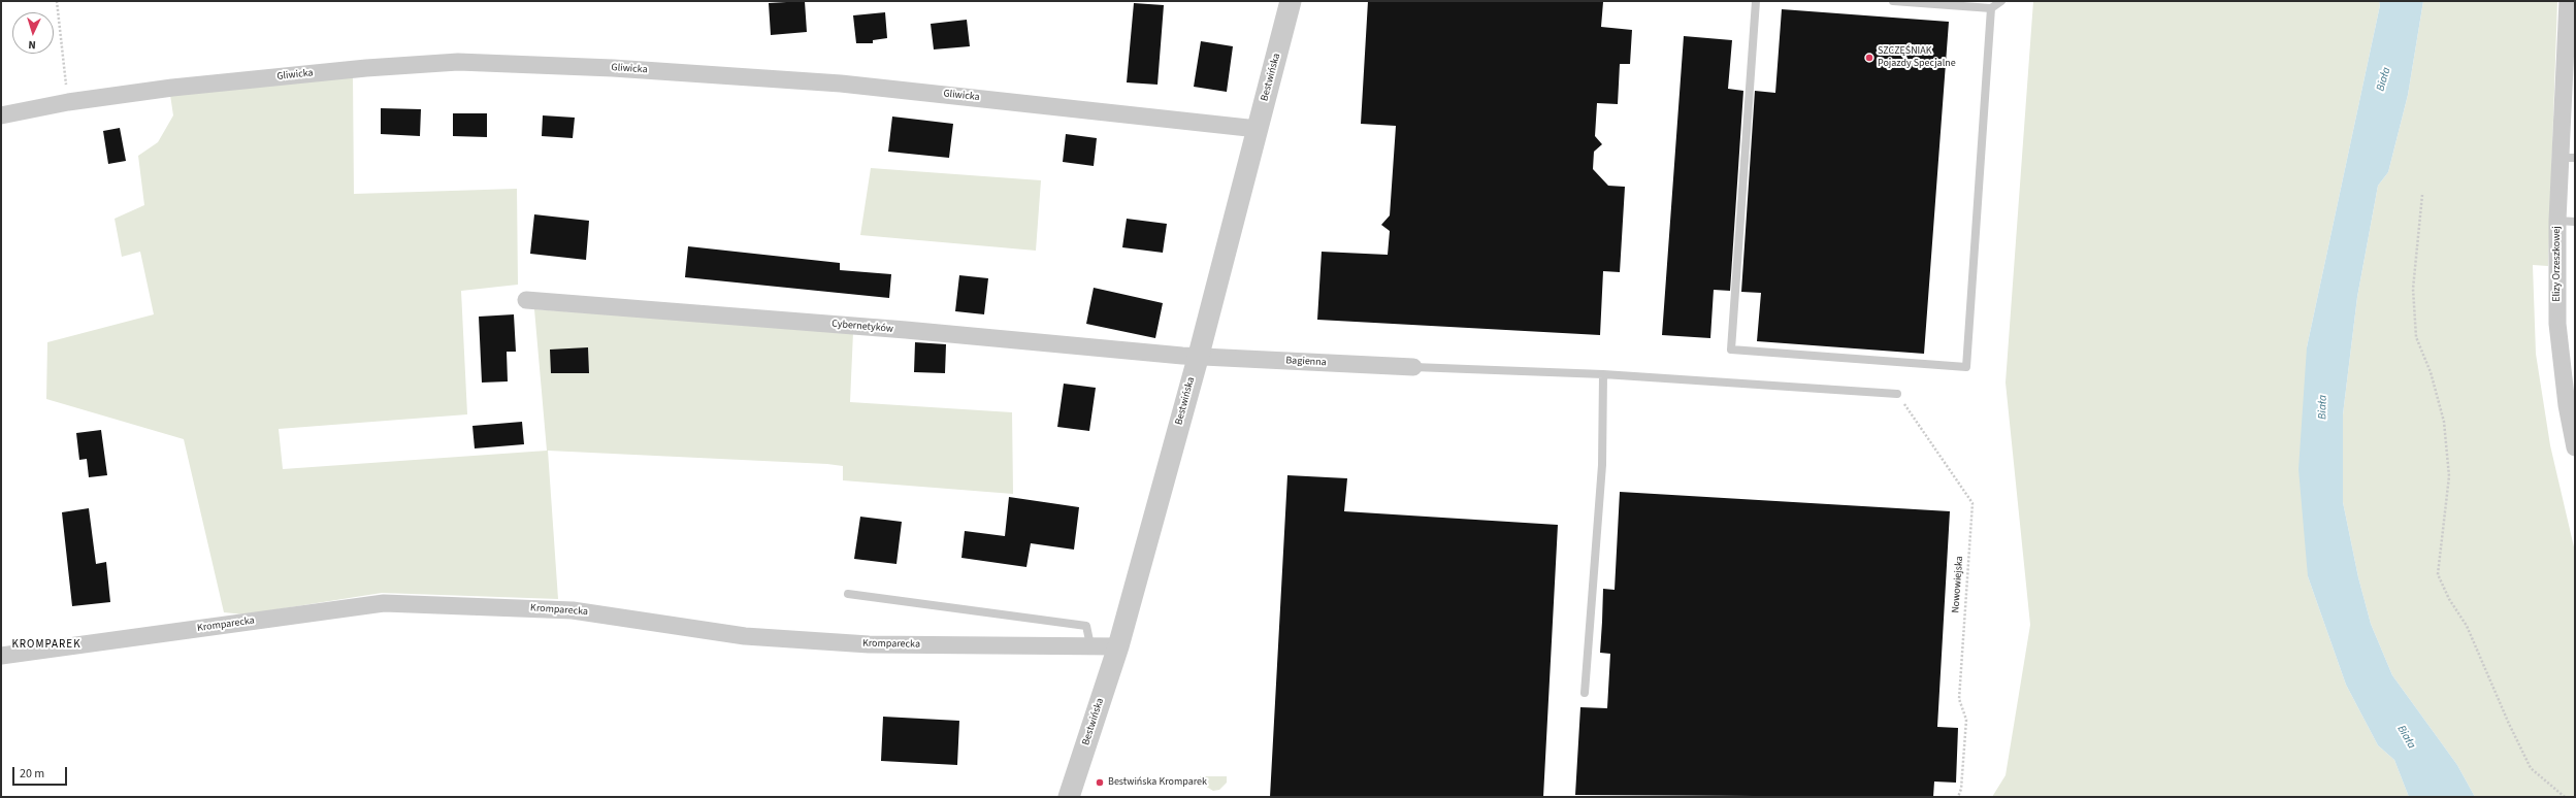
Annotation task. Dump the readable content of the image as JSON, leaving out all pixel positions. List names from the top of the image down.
{
  "streets": {
    "street": [
      "Gliwicka",
      "Bestwińska",
      "Elizy Orzeszkowej",
      "Cybernetyków",
      "Bagienna",
      "Kromparecka"
    ],
    "path": ["Nowowiejska"]
  },
  "crossings": [
    ["Gliwicka", "Bestwińska"],
    ["Bestwińska", "Cybernetyków"],
    ["Bestwińska", "Bagienna"],
    ["Bestwińska", "Kromparecka"],
    ["Cybernetyków", "Bagienna"]
  ],
  "districts": ["KROMPAREK"],
  "water": ["Biała"],
  "places": ["SZCZĘŚNIAK Pojazdy Specjalne", "Bestwińska Kromparek"],
  "scale_bar": "20 m",
  "north": "bottom"
}
